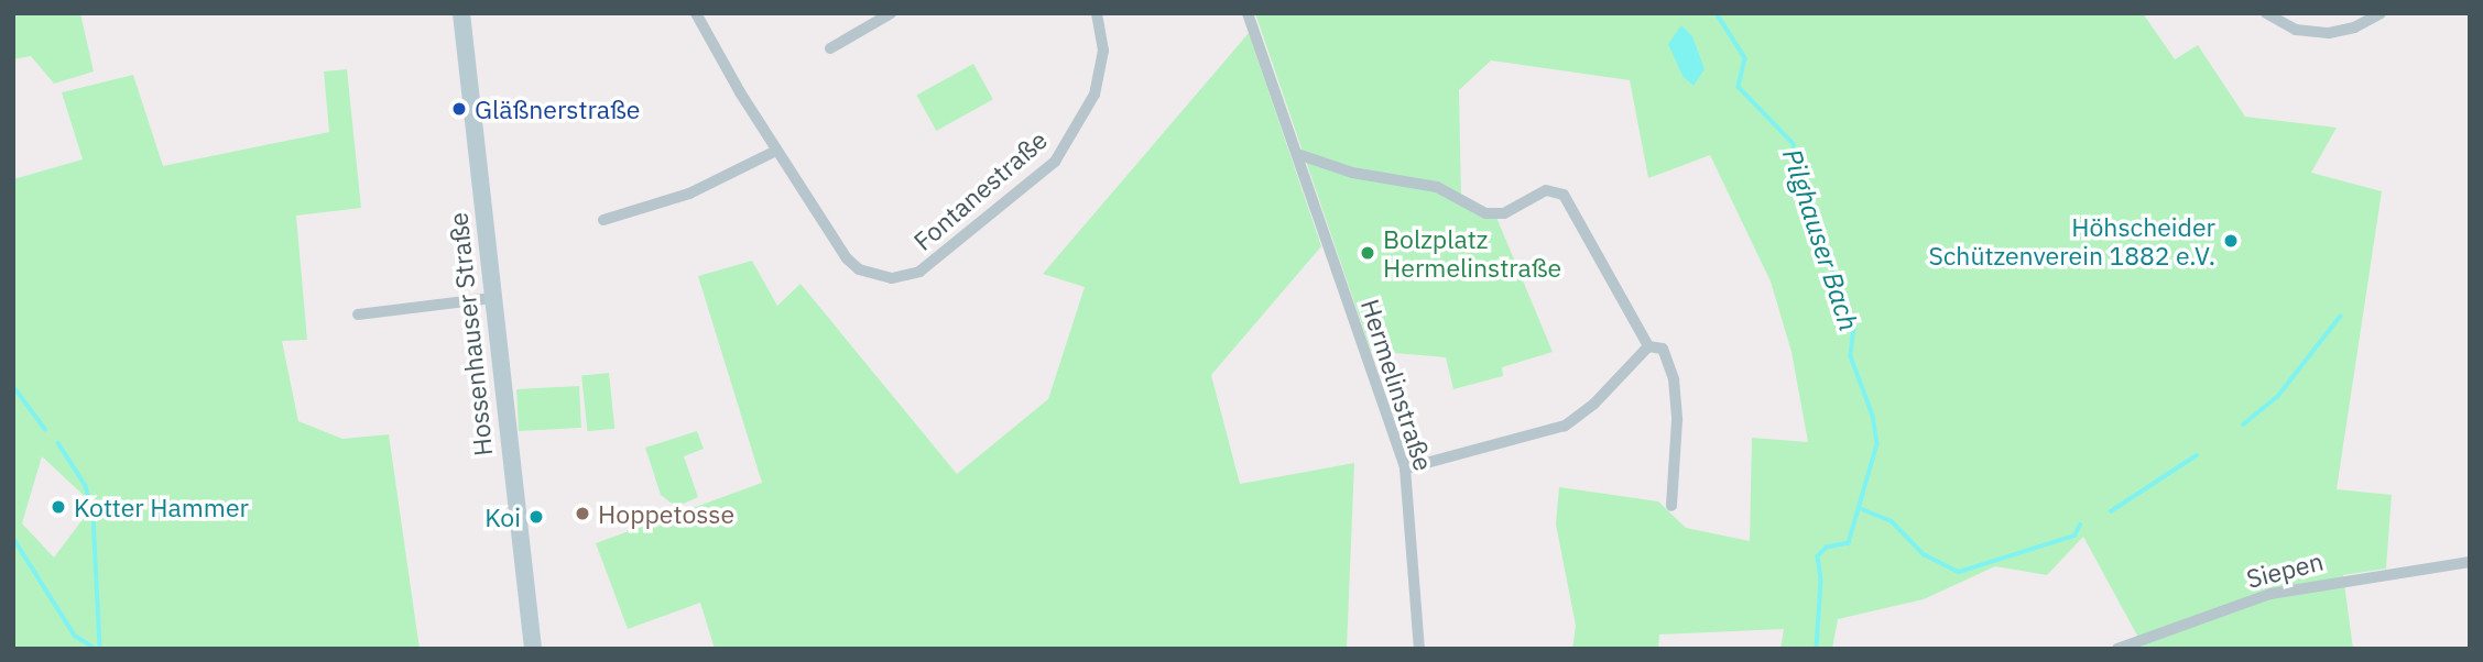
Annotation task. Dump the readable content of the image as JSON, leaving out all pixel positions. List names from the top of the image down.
{
  "streets": {
    "street": [
      "Fontanestraße",
      "Hossenhauser Straße",
      "Hermelinstraße",
      "Siepen"
    ]
  },
  "water": ["Pilghauser Bach"],
  "places": [
    "Gläßnerstraße",
    "Höhscheider Schützenverein 1882 e.V.",
    "Bolzplatz Hermelinstraße",
    "Kotter Hammer",
    "Hoppetosse",
    "Koi"
  ]
}
